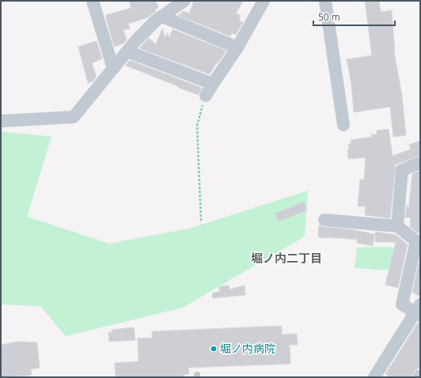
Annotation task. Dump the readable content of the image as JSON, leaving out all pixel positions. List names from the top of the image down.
{
  "districts": ["堀ノ内二丁目"],
  "places": ["堀ノ内病院"],
  "scale_bar": "50 m"
}
